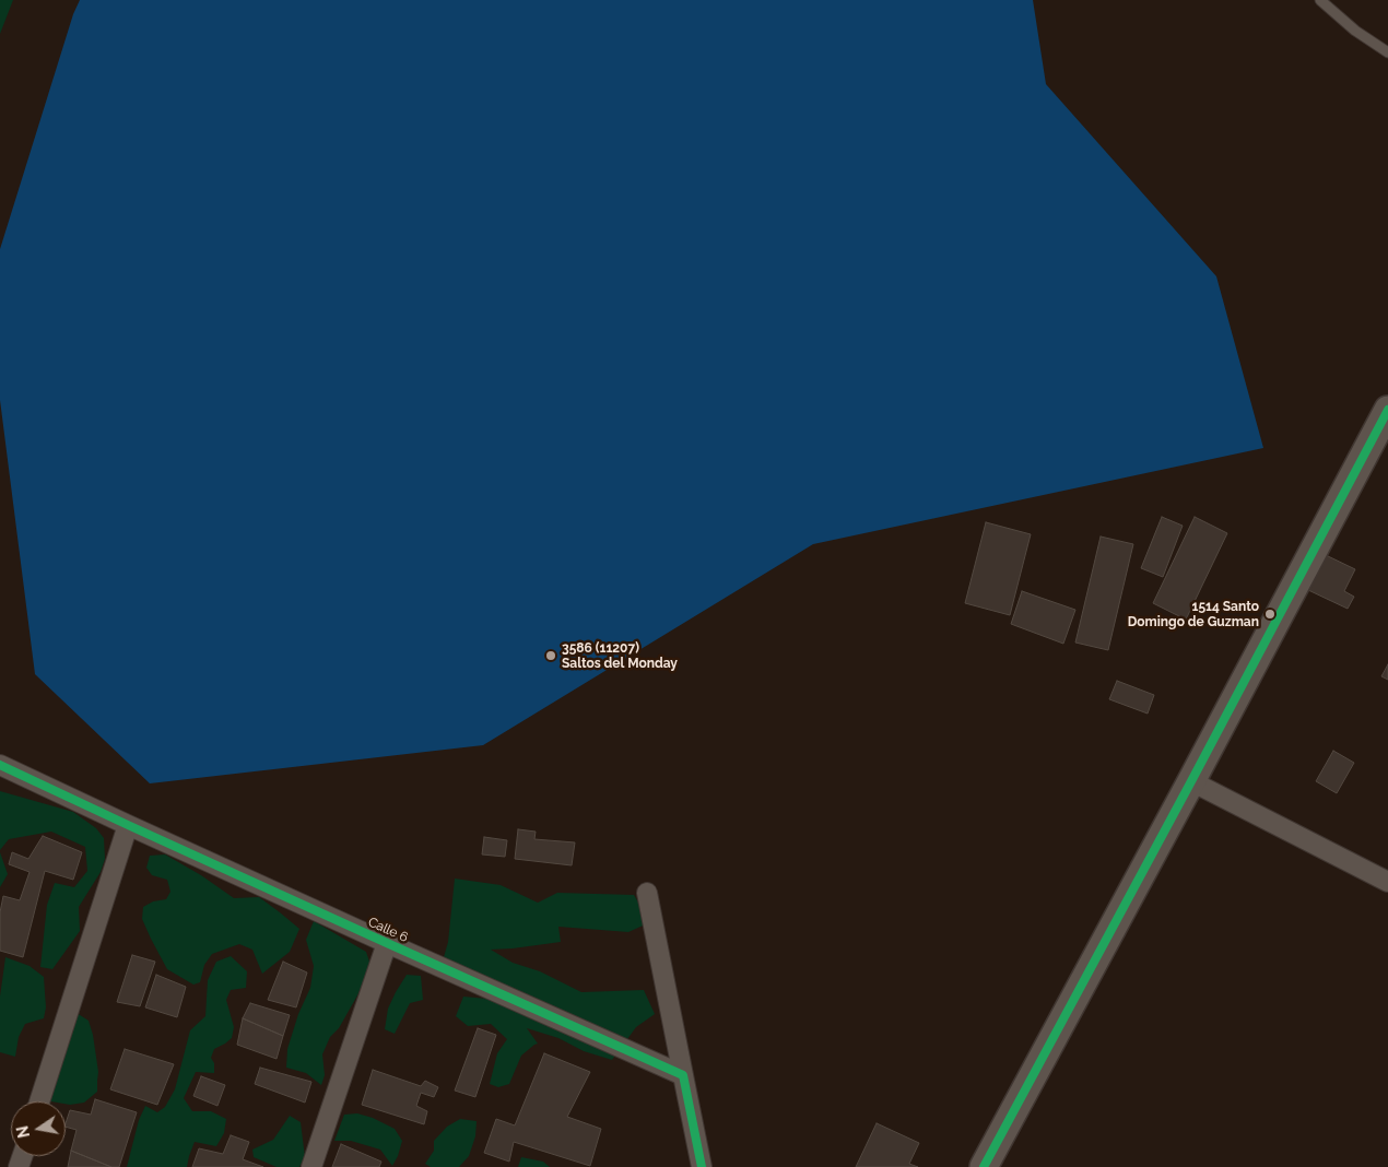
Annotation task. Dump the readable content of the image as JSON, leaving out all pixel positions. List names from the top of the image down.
{
  "streets": {
    "street": ["Calle 6"]
  },
  "places": ["1514 Santo Domingo de Guzman", "3586 (11207) Saltos del Monday"],
  "north": "left"
}
